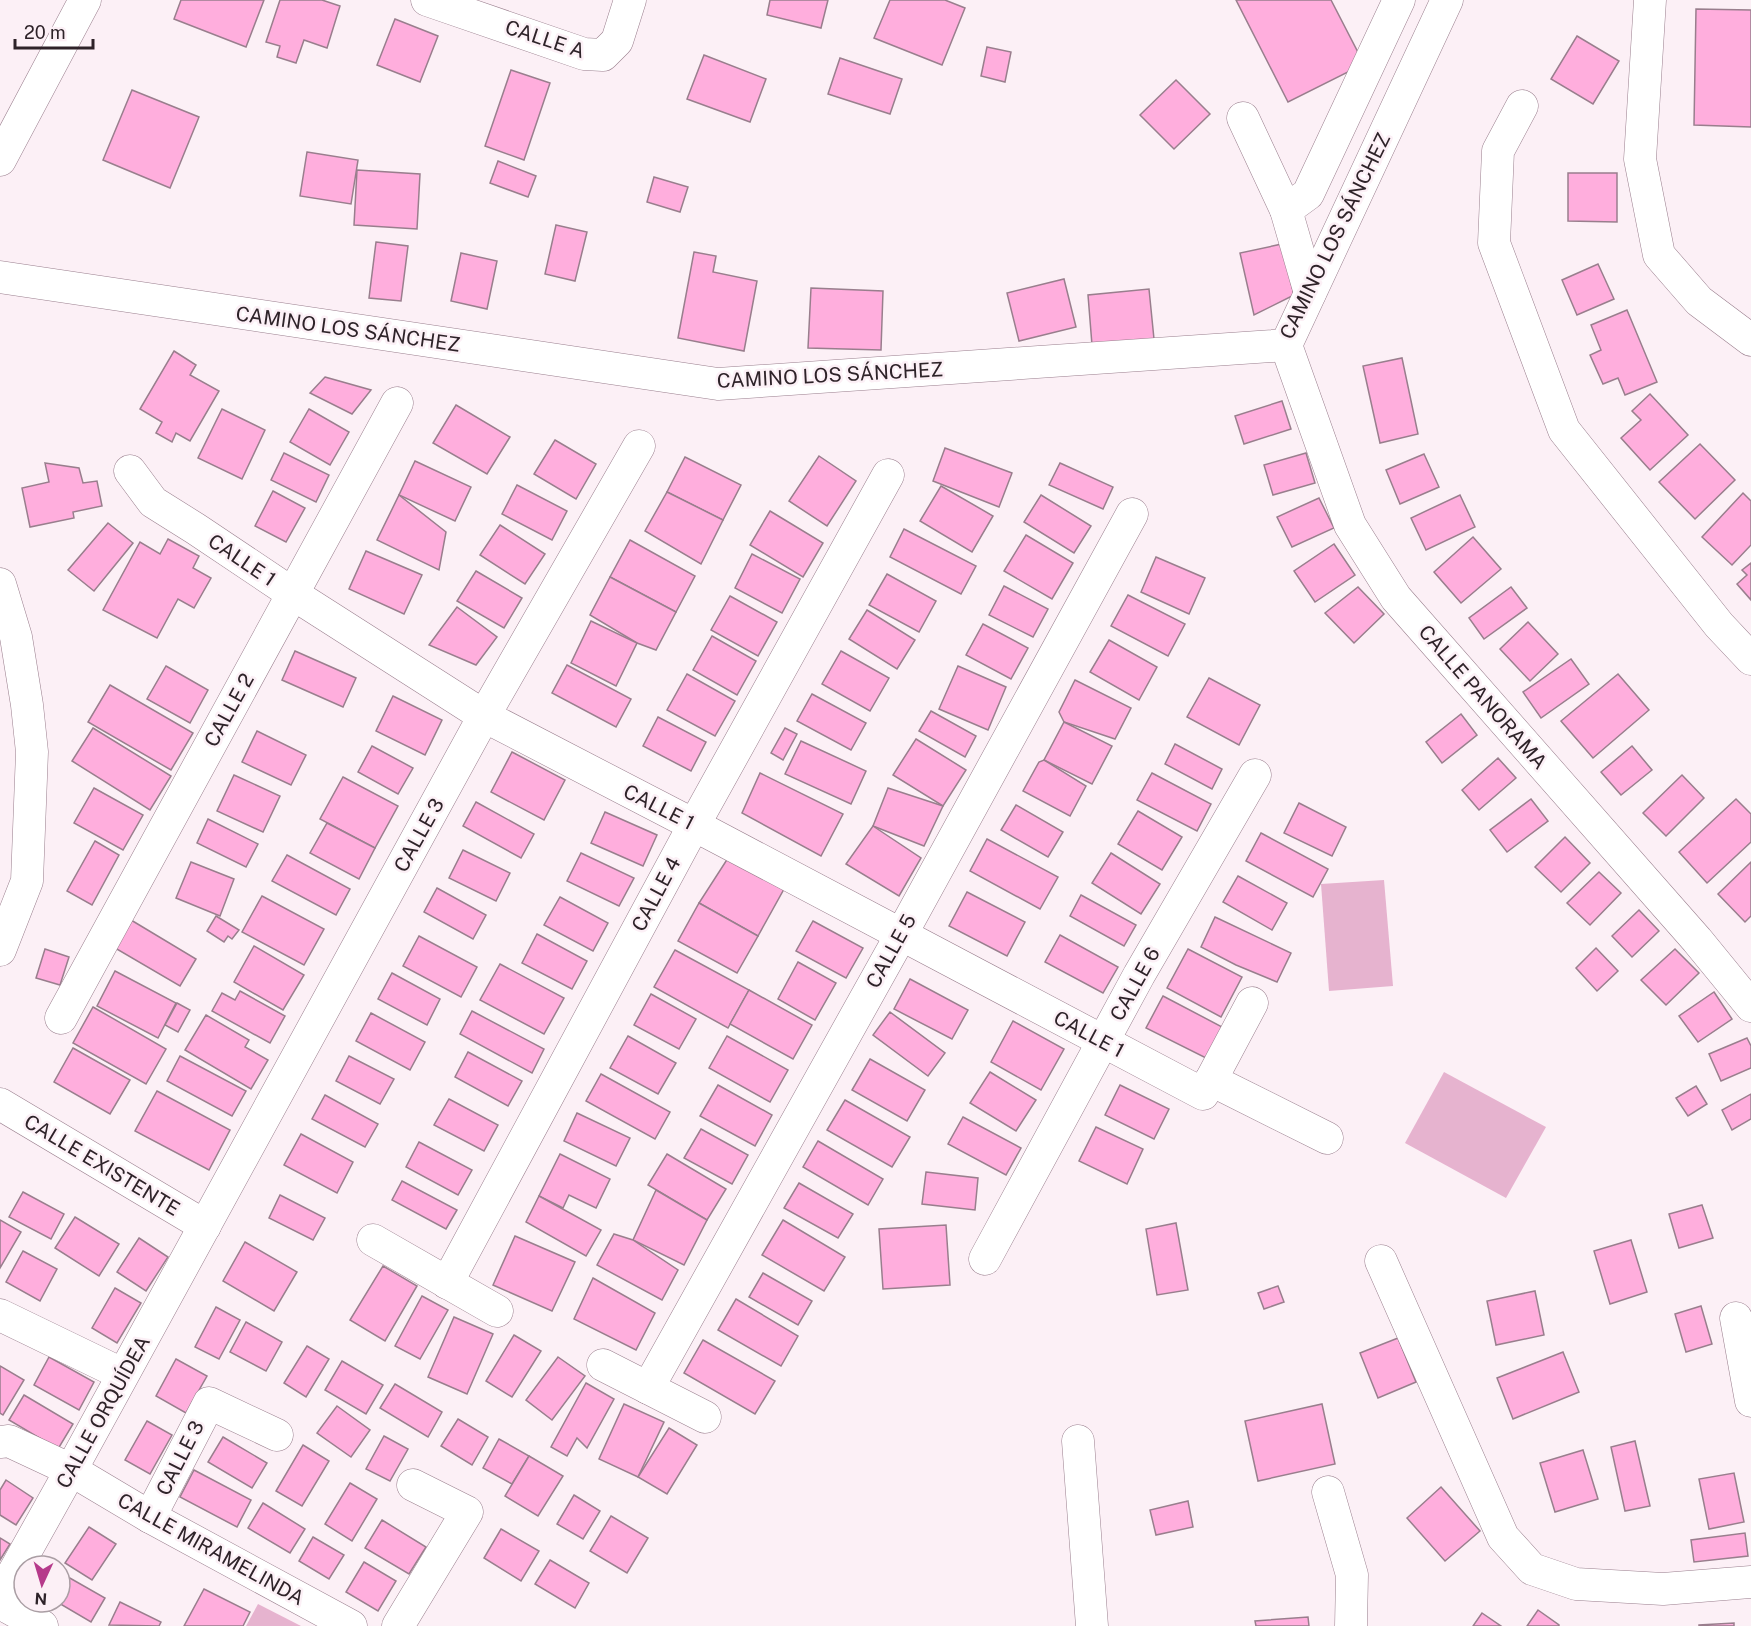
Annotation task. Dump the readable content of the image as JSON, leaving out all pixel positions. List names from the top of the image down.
{
  "streets": {
    "street": [
      "CALLE A",
      "CAMINO LOS SÁNCHEZ",
      "CALLE 1",
      "CALLE PANORAMA",
      "CALLE 2",
      "CALLE 3",
      "CALLE 4",
      "CALLE 5",
      "CALLE 6",
      "CALLE EXISTENTE",
      "CALLE ORQUÍDEA",
      "CALLE MIRAMELINDA"
    ]
  },
  "crossings": [
    ["CAMINO LOS SÁNCHEZ", "CALLE PANORAMA"],
    ["CALLE 1", "CALLE 2"],
    ["CALLE 1", "CALLE 3"],
    ["CALLE 1", "CALLE 4"],
    ["CALLE 1", "CALLE 5"],
    ["CALLE 1", "CALLE 6"],
    ["CALLE 3", "CALLE EXISTENTE"],
    ["CALLE 3", "CALLE ORQUÍDEA"],
    ["CALLE 3", "CALLE MIRAMELINDA"],
    ["CALLE EXISTENTE", "CALLE ORQUÍDEA"],
    ["CALLE ORQUÍDEA", "CALLE MIRAMELINDA"]
  ],
  "scale_bar": "20 m",
  "north": "bottom"
}
